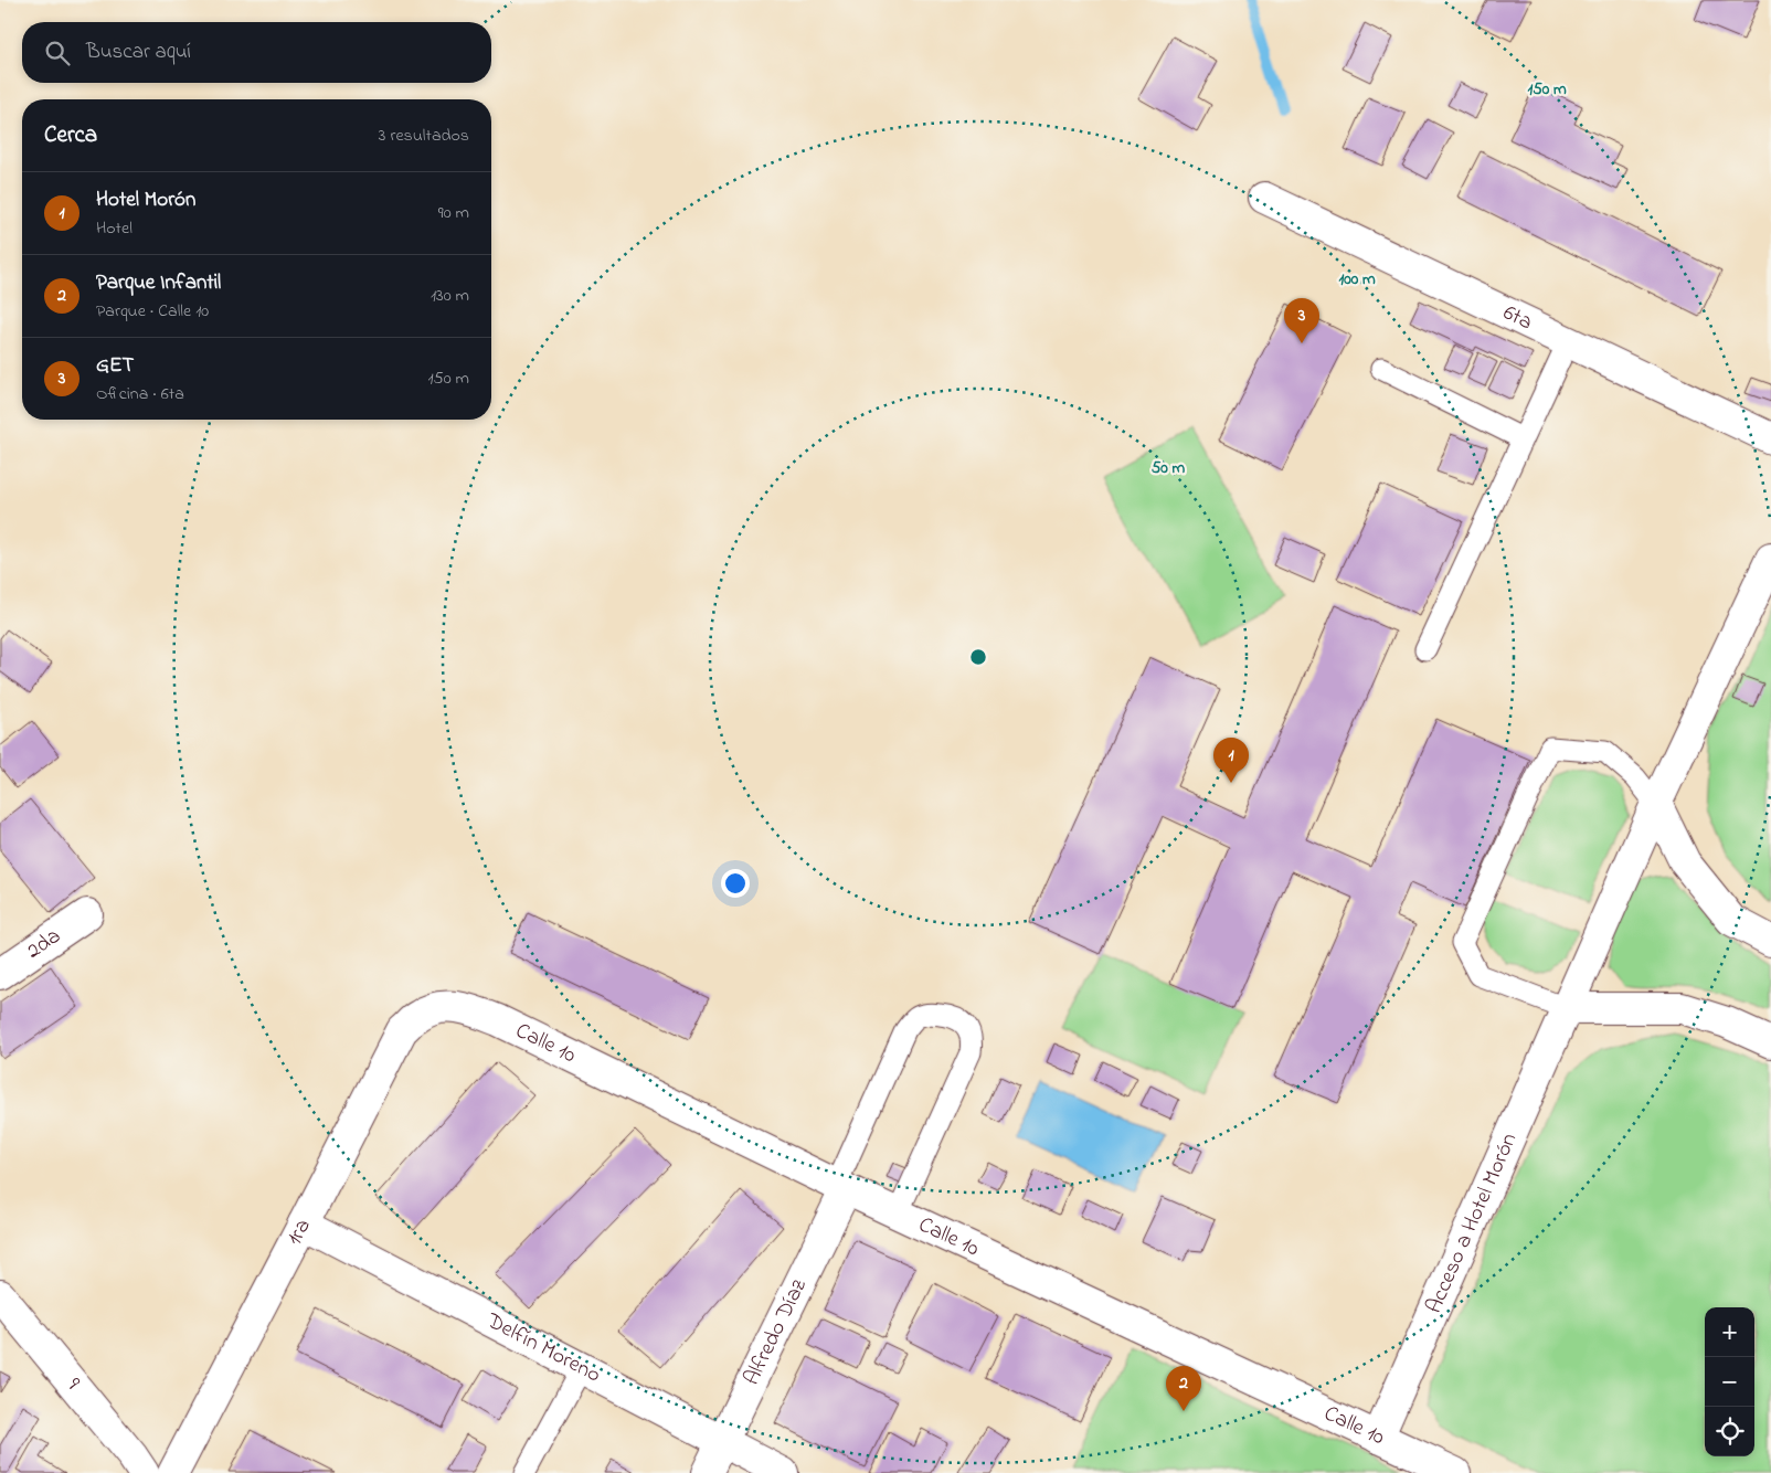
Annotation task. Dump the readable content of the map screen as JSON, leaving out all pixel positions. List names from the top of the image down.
{
  "streets": {
    "street": [
      "6ta",
      "2da",
      "Calle 10",
      "Acceso a Hotel Morón",
      "1ra",
      "Alfredo Díaz",
      "Delfín Moreno",
      "9"
    ]
  },
  "crossings": [
    ["Calle 10", "Acceso a Hotel Morón"],
    ["Calle 10", "1ra"],
    ["Calle 10", "Alfredo Díaz"],
    ["1ra", "Delfín Moreno"],
    ["Alfredo Díaz", "Delfín Moreno"]
  ],
  "page": {
    "search": "Buscar aquí",
    "heading": ["Cerca", "3 resultados"],
    "list": [
      {
        "mark": "1",
        "name": "Hotel Morón",
        "note": "Hotel",
        "value": "90 m"
      },
      {
        "mark": "2",
        "name": "Parque Infantil",
        "note": "Parque · Calle 10",
        "value": "130 m"
      },
      {
        "mark": "3",
        "name": "GET",
        "note": "Oficina · 6ta",
        "value": "150 m"
      }
    ],
    "pins": ["3", "1", "2"],
    "map_buttons": ["+", "−"]
  },
  "rings": ["150 m", "100 m", "50 m"]
}
